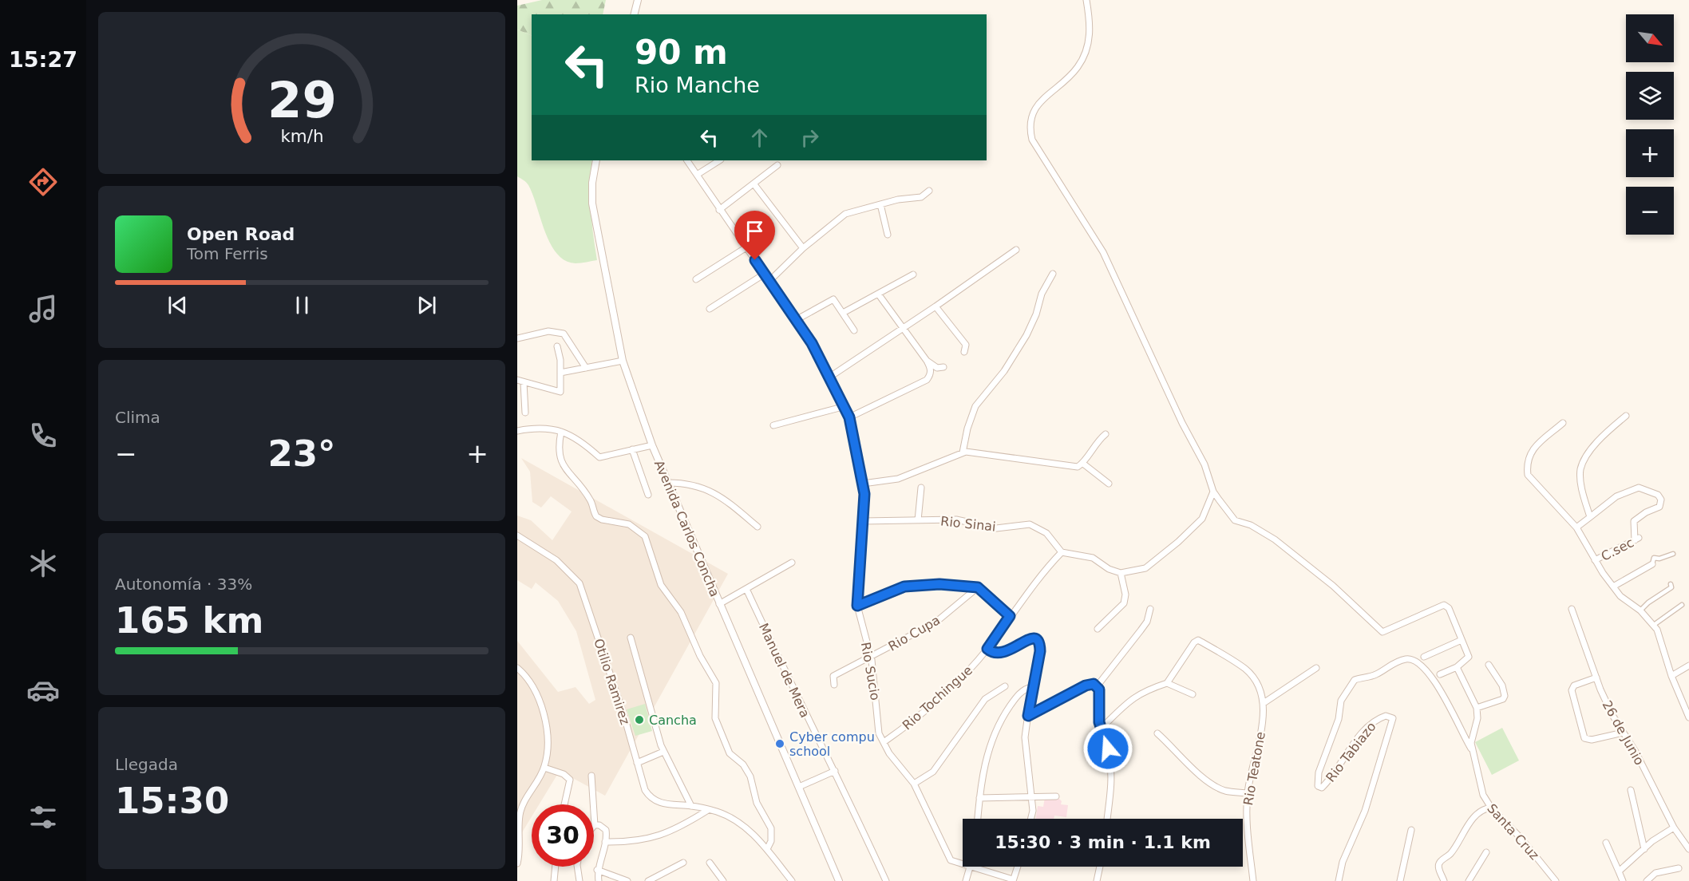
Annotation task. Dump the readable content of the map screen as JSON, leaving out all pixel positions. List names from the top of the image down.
{
  "streets": {
    "street": [
      "Rio Sinai",
      "Avenida Carlos Concha",
      "C.sec",
      "Rio Cupa",
      "Manuel de Mera",
      "Rio Sucio",
      "Otilio Ramirez",
      "Rio Tochingue",
      "26 de Junio",
      "Rio Tabiazo",
      "Rio Teatone",
      "Santa Cruz"
    ]
  },
  "crossings": [
    ["Rio Sinai", "Rio Sucio"],
    ["Rio Sinai", "Rio Tochingue"],
    ["Rio Cupa", "Rio Sucio"],
    ["Rio Sucio", "Rio Tochingue"],
    ["Rio Tabiazo", "Santa Cruz"]
  ],
  "places": ["Cancha", "Cyber compu school"],
  "north": "bottom right",
  "page": {
    "tabs": "15:27",
    "map_buttons": ["+", "−"],
    "turn": ["90 m", "Rio Manche"],
    "song": ["Open Road", "Tom Ferris"],
    "tile": [
      "Clima",
      ["Autonomía · 33%", "165 km"],
      ["Llegada", "15:30"]
    ],
    "heat": ["−", "23°", "+"],
    "limit": "30",
    "trip": "15:30 · 3 min · 1.1 km",
    "gauge": ["29", "km/h"]
  }
}
